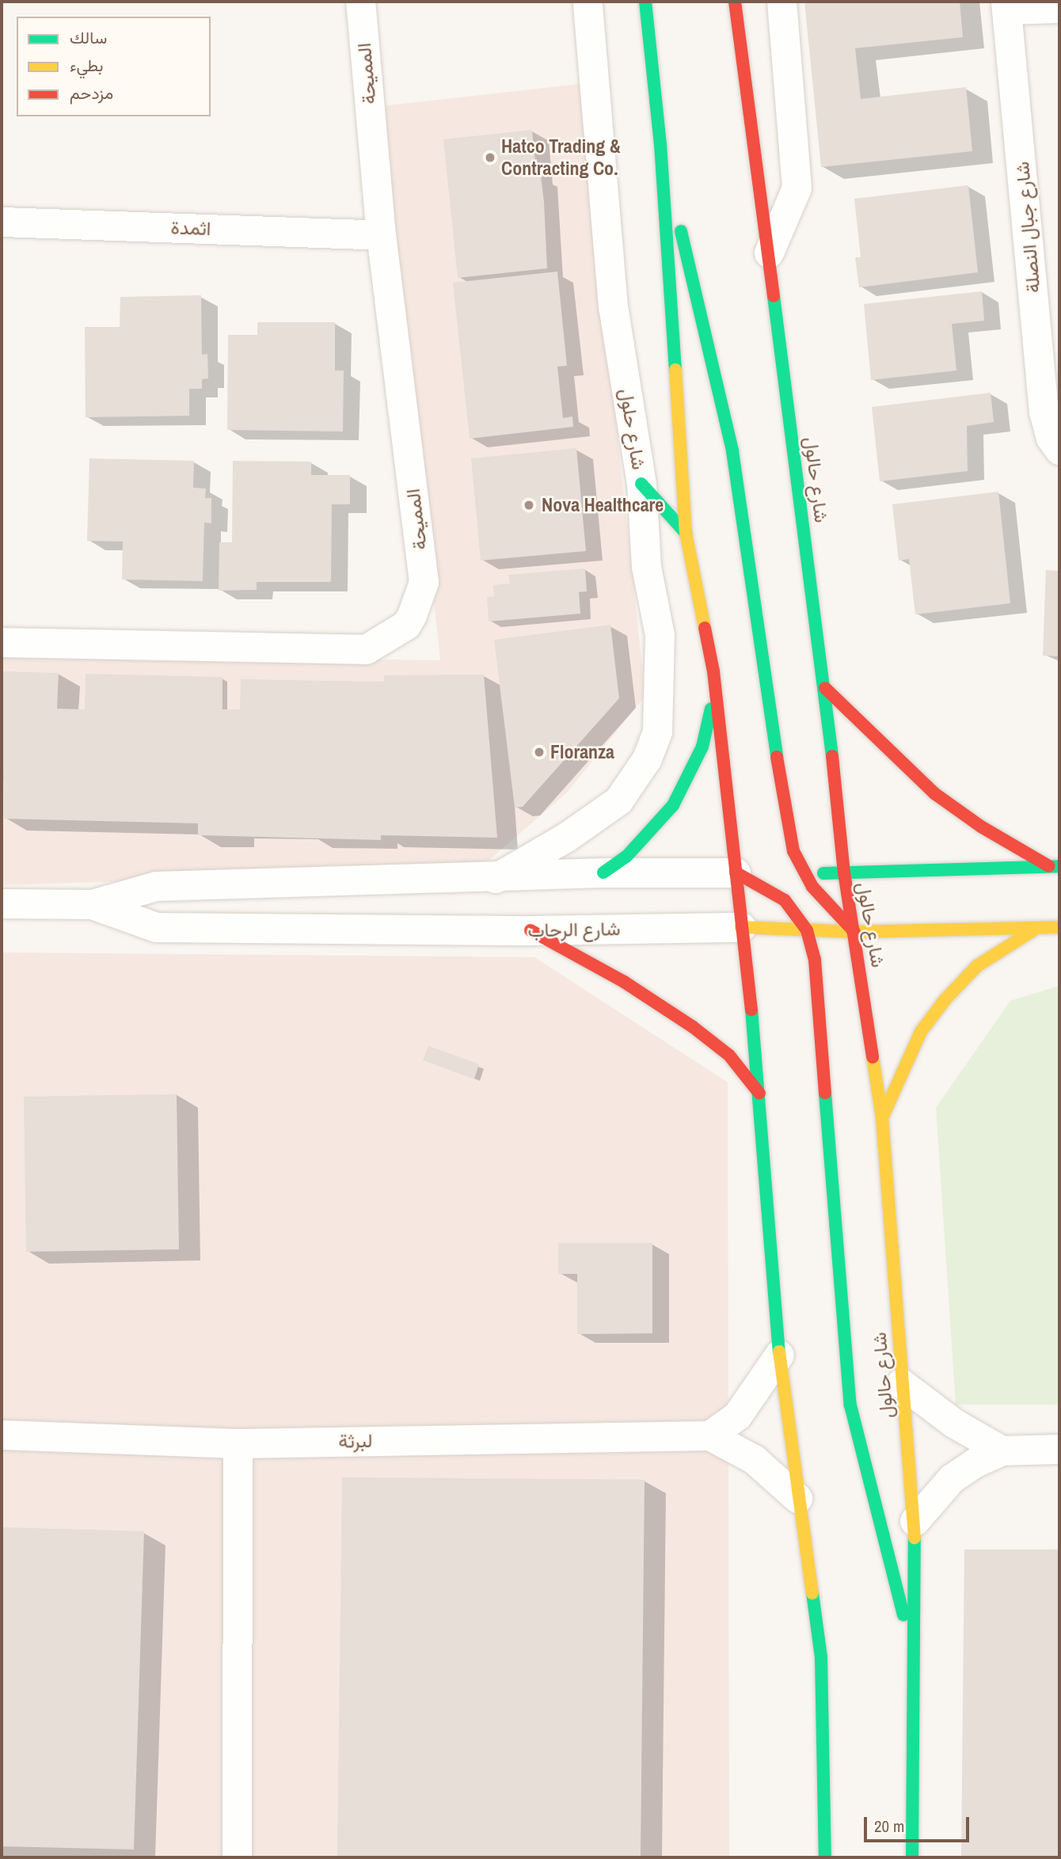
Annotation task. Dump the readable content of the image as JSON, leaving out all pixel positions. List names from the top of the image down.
{
  "streets": {
    "main road": ["شارع حالول", "شارع الرحاب"],
    "street": [
      "المميحة",
      "شارع جبال النصلة",
      "اثمدة",
      "شارع حلول",
      "لبرثة"
    ]
  },
  "crossings": [
    ["المميحة", "اثمدة"],
    ["شارع حلول", "شارع الرحاب"],
    ["شارع حالول", "شارع الرحاب"]
  ],
  "places": ["Hatco Trading & Contracting Co.", "Nova Healthcare", "Floranza"],
  "legend": ["سالك", "بطيء", "مزدحم"],
  "scale_bar": "20 m"
}
